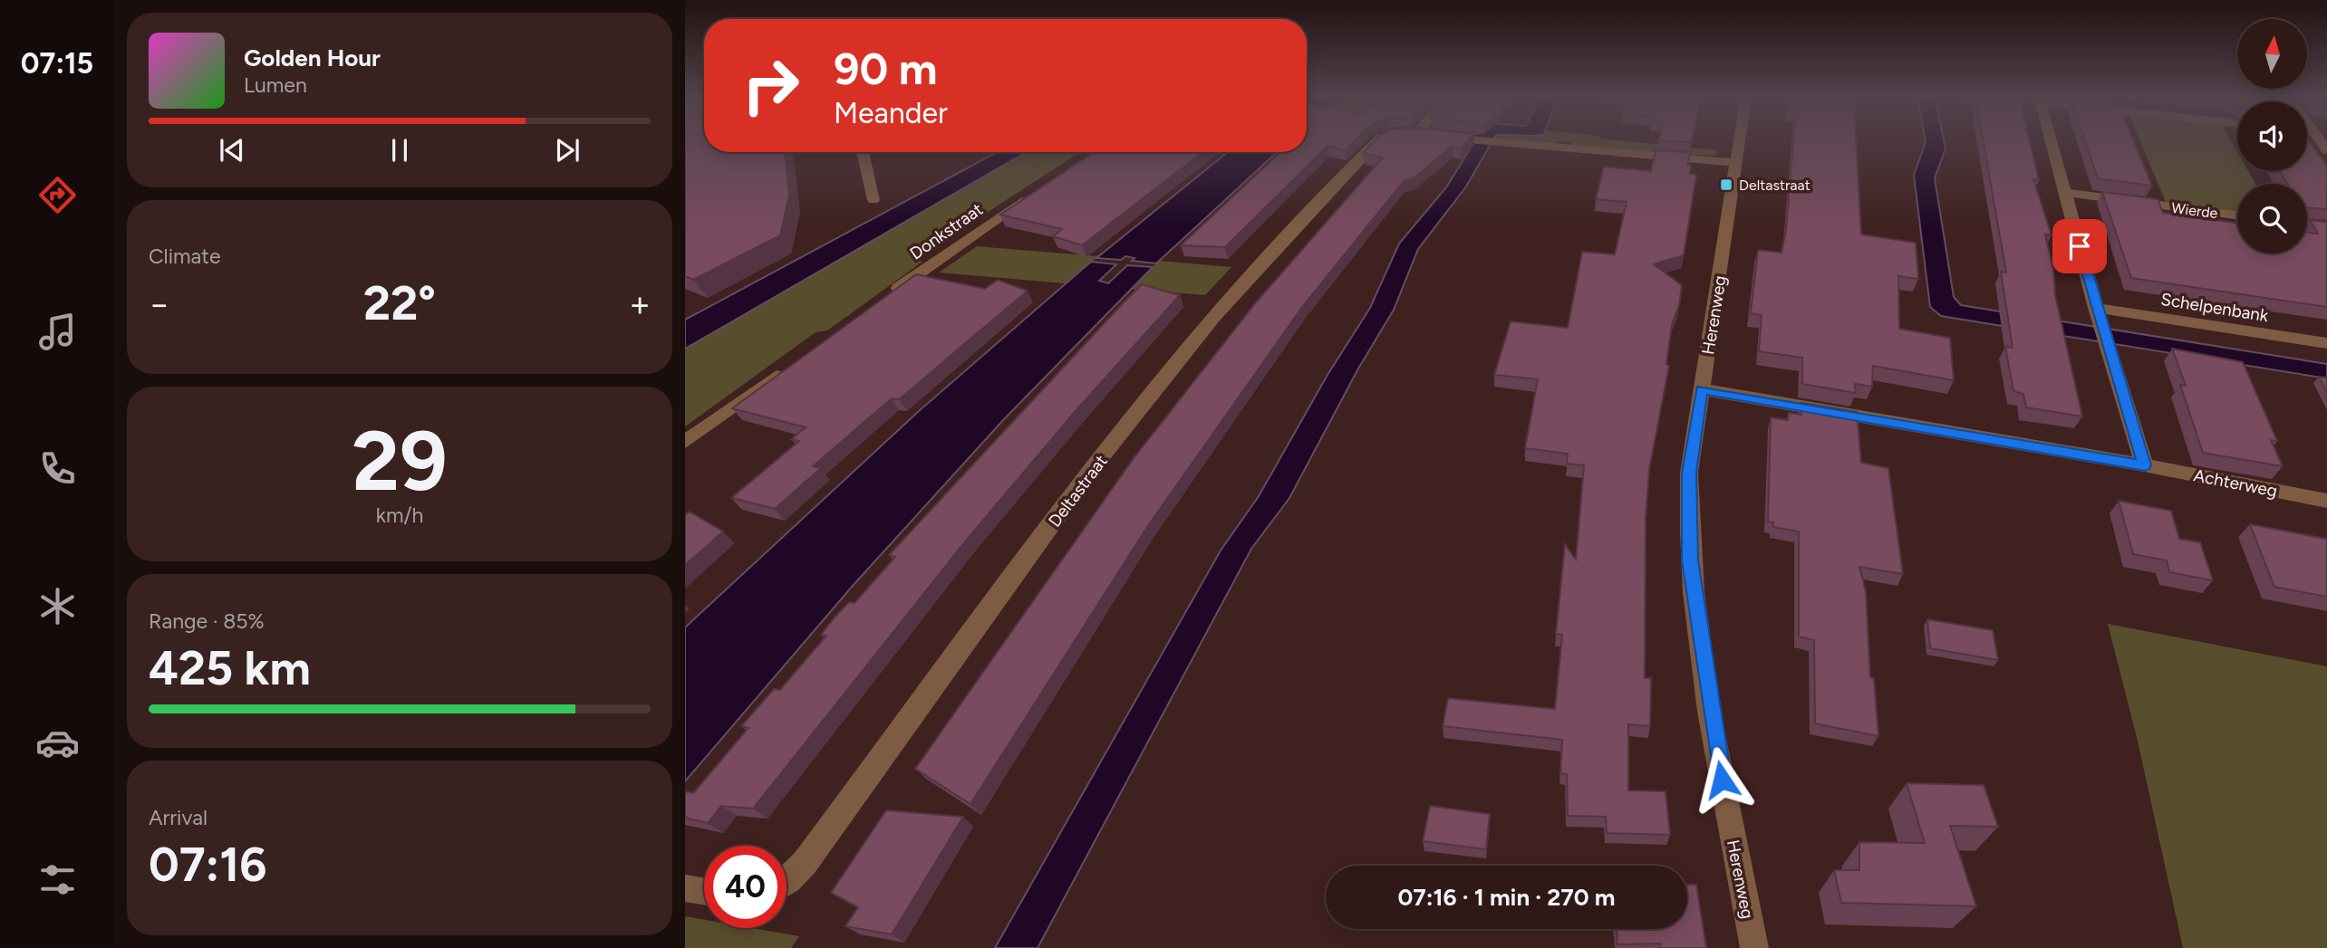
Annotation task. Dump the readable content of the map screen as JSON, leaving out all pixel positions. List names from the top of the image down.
{
  "streets": {
    "street": [
      "Wierde",
      "Donkstraat",
      "Schelpenbank",
      "Herenweg",
      "Achterweg",
      "Deltastraat"
    ]
  },
  "crossings": [
    ["Herenweg", "Achterweg"],
    ["Herenweg", "Deltastraat"]
  ],
  "places": {
    "transit": ["Deltastraat"]
  },
  "north": "top",
  "page": {
    "tabs": "07:15",
    "turn": ["90 m", "Meander"],
    "song": ["Golden Hour", "Lumen"],
    "tile": [
      "Climate",
      ["29", "km/h"],
      ["Range · 85%", "425 km"],
      ["Arrival", "07:16"]
    ],
    "heat": ["−", "22°", "+"],
    "limit": "40",
    "trip": "07:16 · 1 min · 270 m"
  }
}
